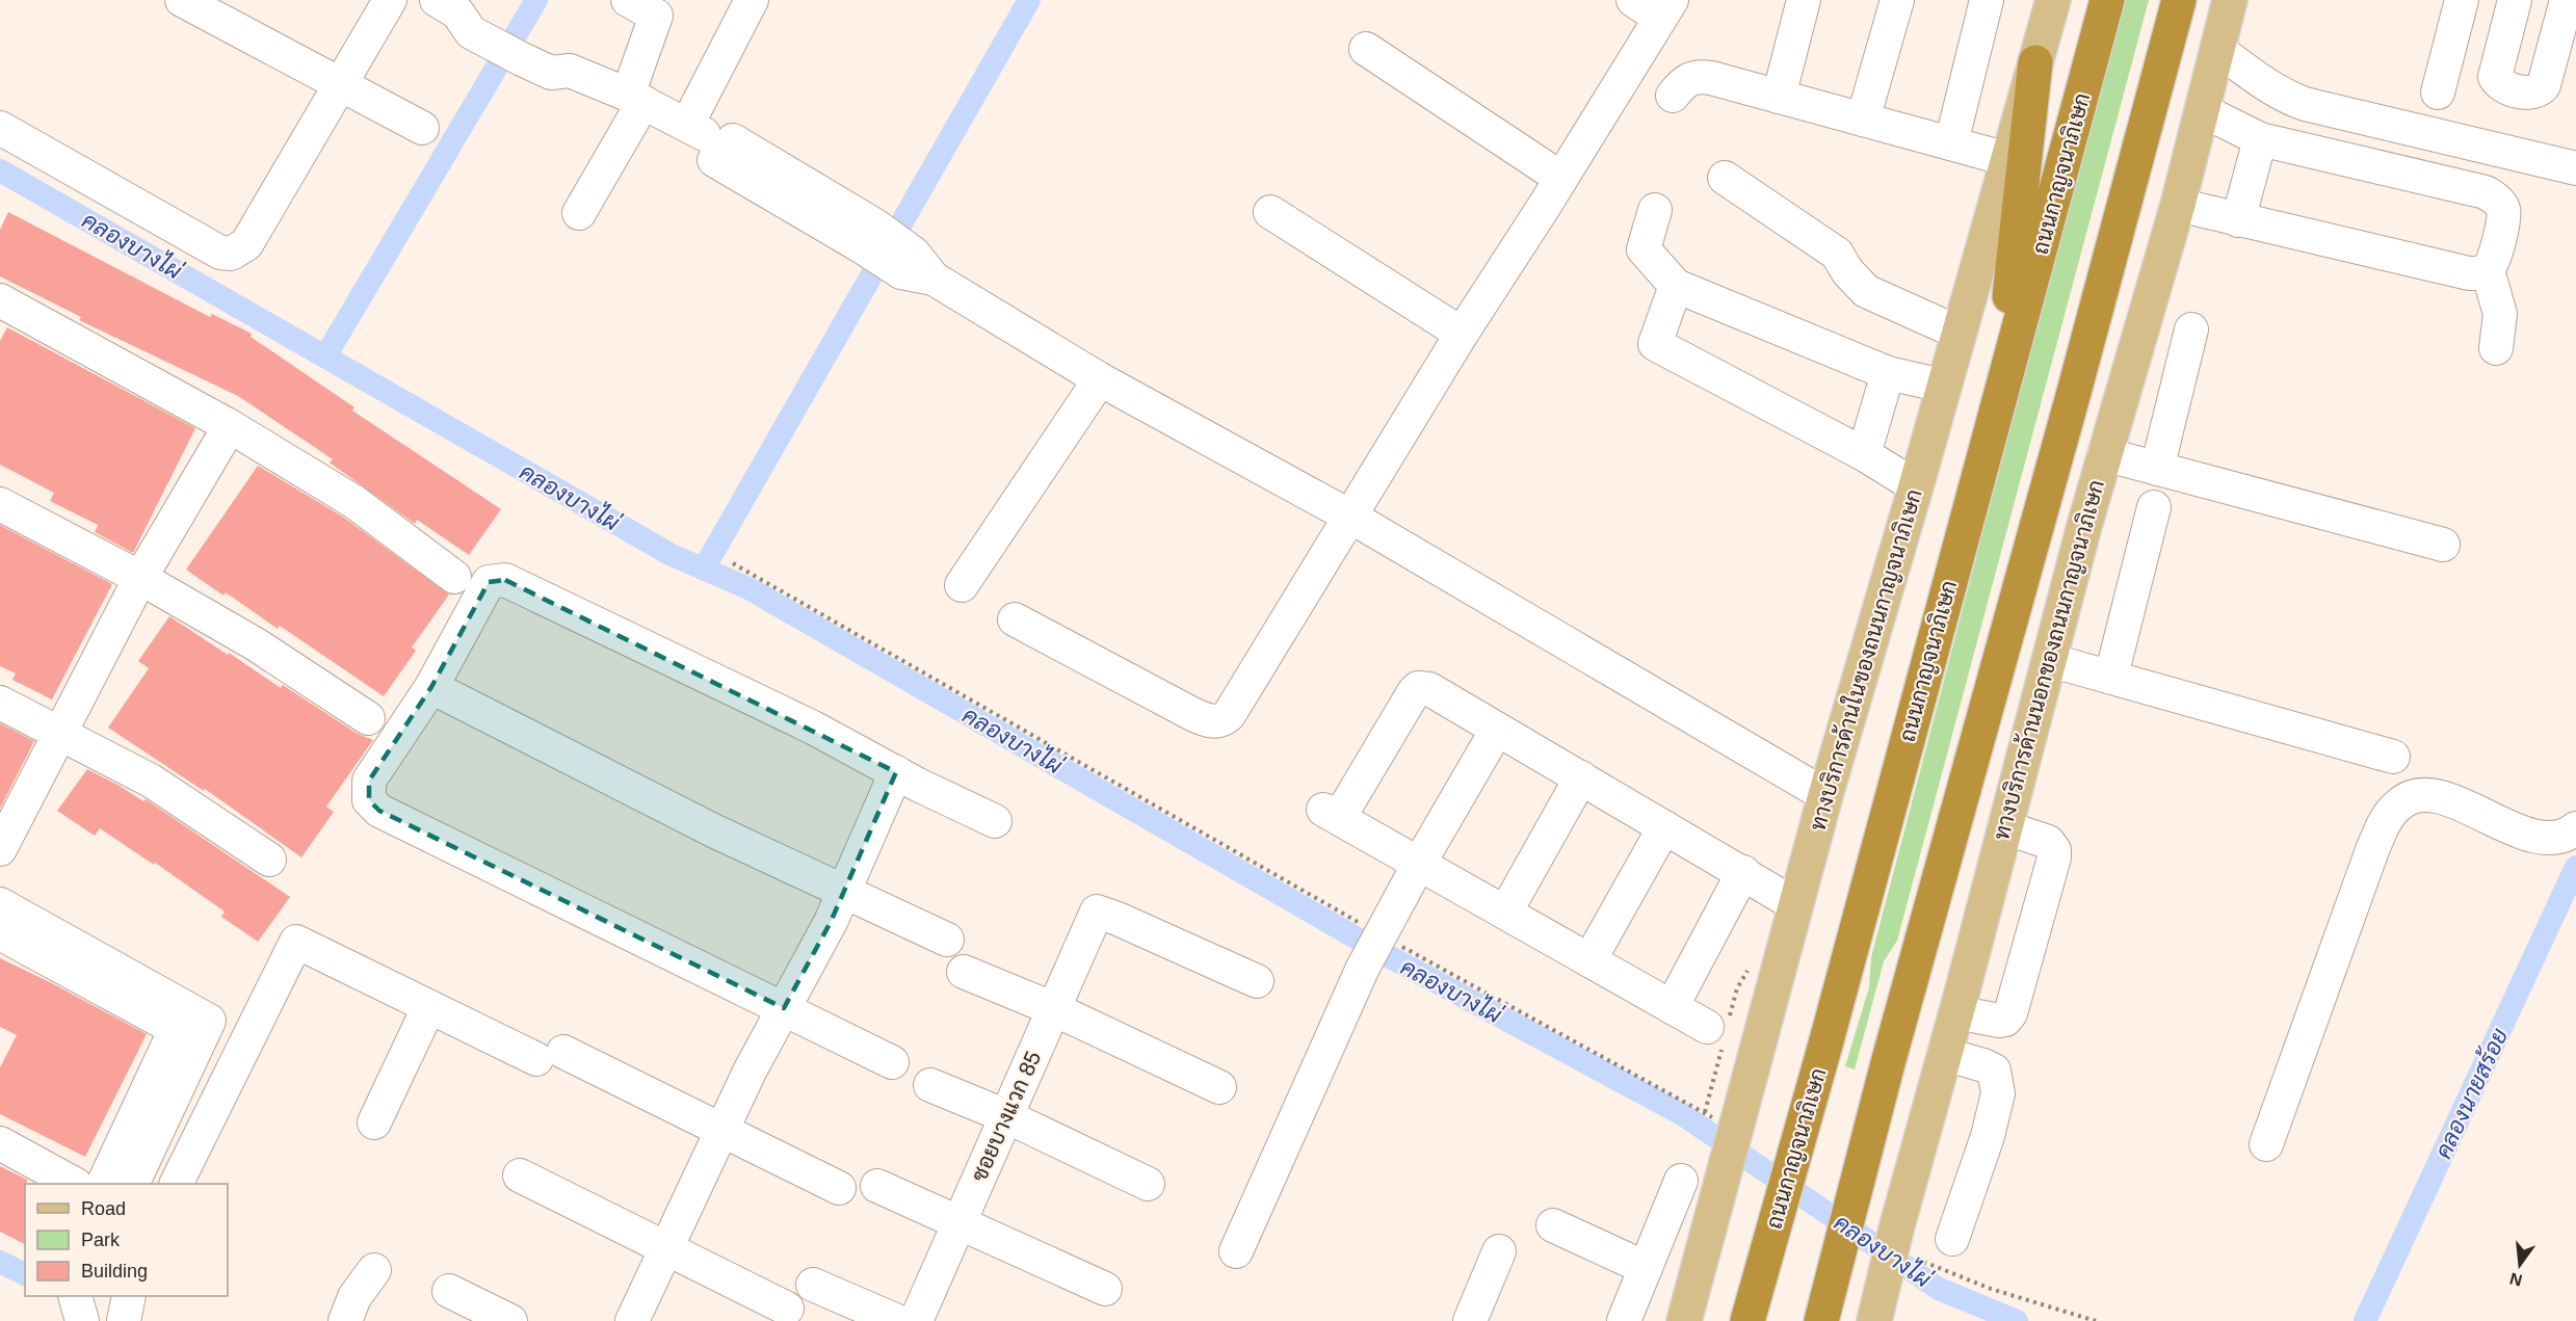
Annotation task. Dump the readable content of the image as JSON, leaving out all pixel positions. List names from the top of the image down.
{
  "streets": {
    "highway": ["ถนนกาญจนาภิเษก"],
    "main road": ["ทางบริการด้านในของถนนกาญจนาภิเษก", "ทางบริการด้านนอกของถนนกาญจนาภิเษก"],
    "street": ["ซอยบางแวก 85"]
  },
  "water": ["คลองบางไผ่", "คลองนายสร้อย"],
  "legend": ["Road", "Park", "Building"],
  "north": "bottom"
}
